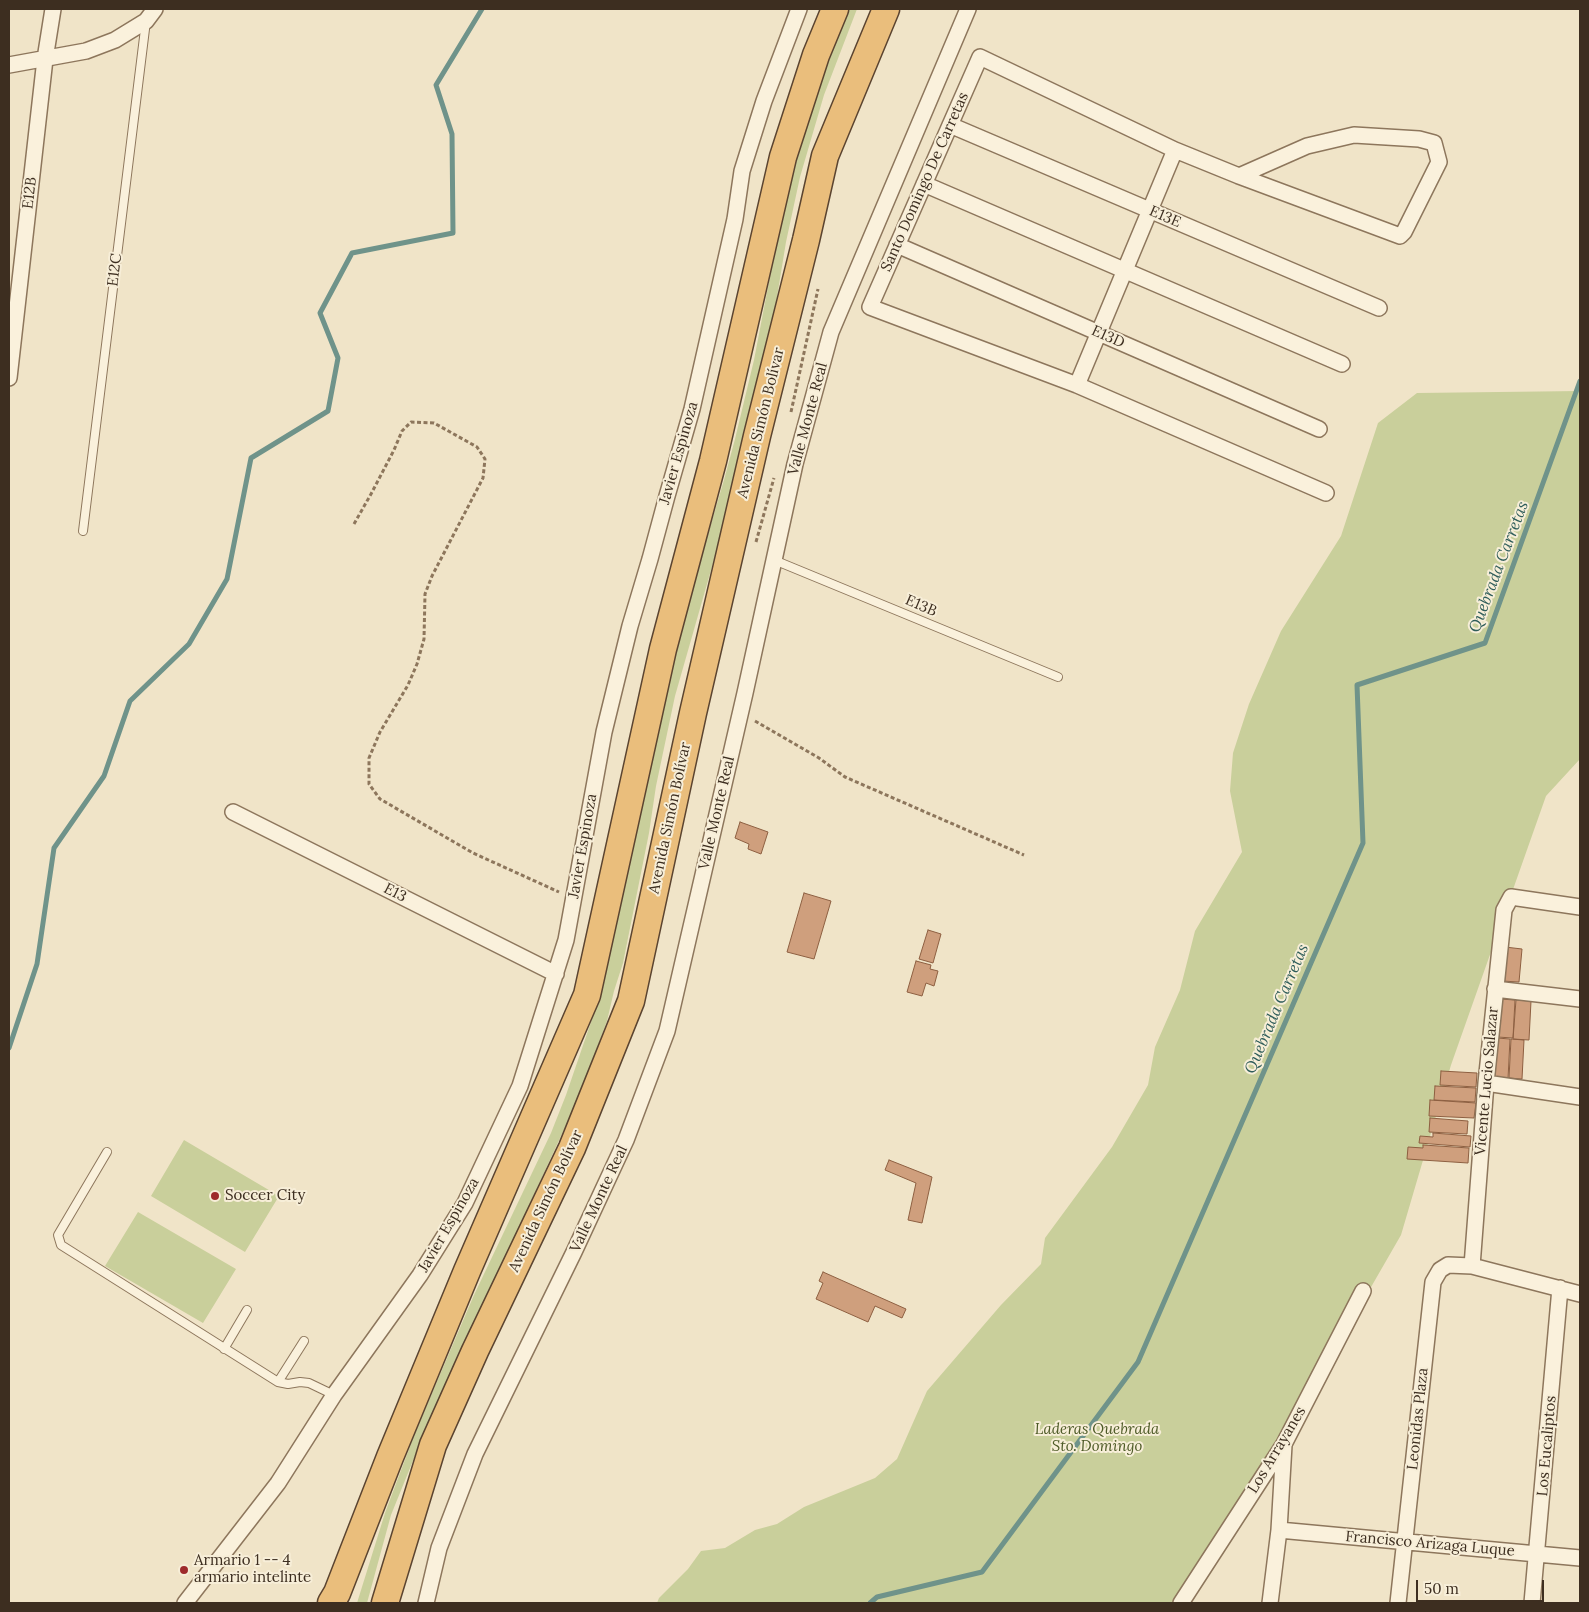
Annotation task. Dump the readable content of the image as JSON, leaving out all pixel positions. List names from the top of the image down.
{
  "streets": {
    "highway": ["Avenida Simón Bolívar"],
    "street": [
      "Santo Domingo De Carretas",
      "E12B",
      "E13E",
      "E13D",
      "Valle Monte Real",
      "Javier Espinoza",
      "E13",
      "Vicente Lucio Salazar",
      "Leonidas Plaza",
      "Los Eucaliptos",
      "Los Arrayanes",
      "Francisco Arizaga Luque"
    ],
    "lane": ["E12C", "E13B"]
  },
  "crossings": [
    ["Santo Domingo De Carretas", "E13E"],
    ["Santo Domingo De Carretas", "E13D"],
    ["Valle Monte Real", "E13B"],
    ["Javier Espinoza", "E13"],
    ["Vicente Lucio Salazar", "Leonidas Plaza"],
    ["Leonidas Plaza", "Francisco Arizaga Luque"],
    ["Los Eucaliptos", "Francisco Arizaga Luque"]
  ],
  "water": ["Quebrada Carretas"],
  "parks": ["Laderas Quebrada Sto. Domingo"],
  "places": ["Soccer City", "Armario 1 -- 4 armario intelinte"],
  "scale_bar": "50 m"
}
